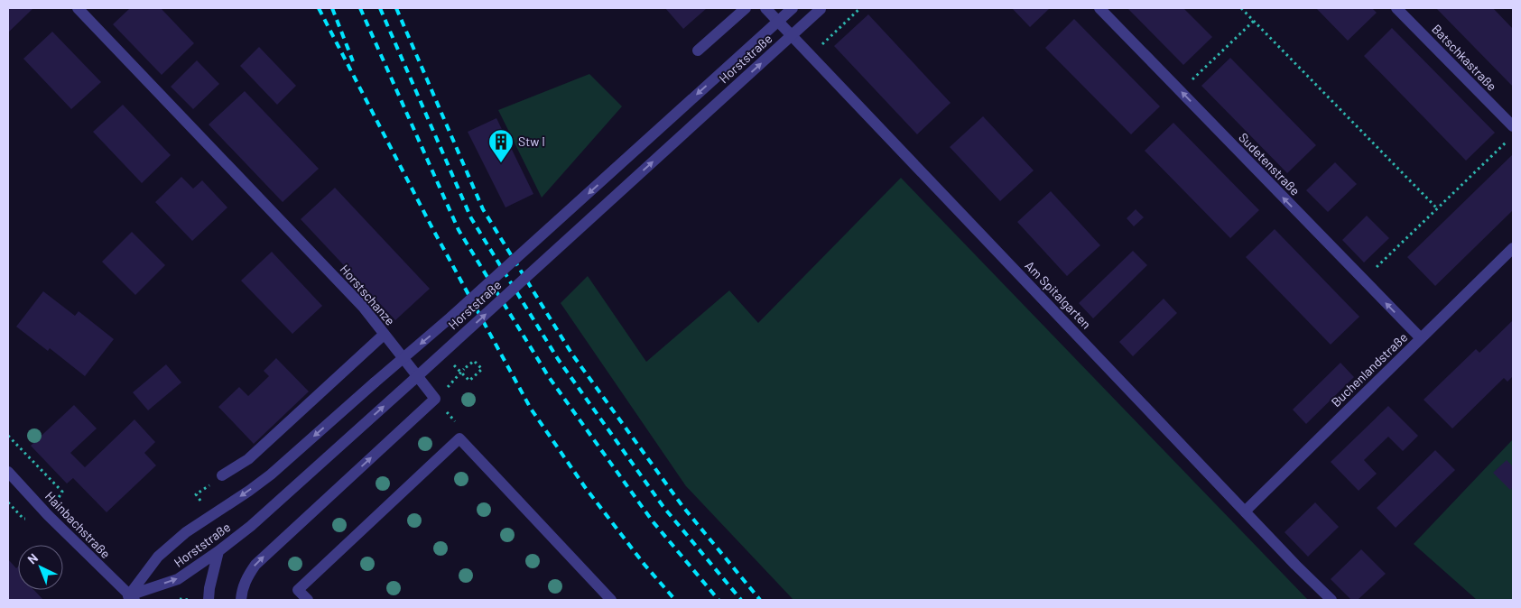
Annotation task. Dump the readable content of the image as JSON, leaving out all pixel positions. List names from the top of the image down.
{
  "streets": {
    "street": [
      "Batschkastraße",
      "Horststraße",
      "Sudetenstraße",
      "Horstschanze",
      "Am Spitalgarten",
      "Buchenlandstraße",
      "Hainbachstraße"
    ]
  },
  "crossings": [
    ["Horststraße", "Hainbachstraße"],
    ["Sudetenstraße", "Buchenlandstraße"],
    ["Am Spitalgarten", "Buchenlandstraße"]
  ],
  "one_way": ["Sudetenstraße"],
  "places": {
    "building": ["Stw I"]
  },
  "north": "top left"
}
